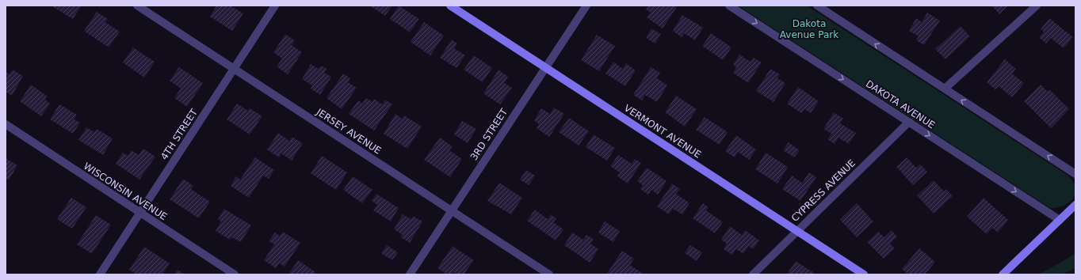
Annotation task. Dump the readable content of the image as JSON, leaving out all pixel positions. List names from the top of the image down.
{
  "streets": {
    "street": [
      "DAKOTA AVENUE",
      "JERSEY AVENUE",
      "VERMONT AVENUE",
      "4TH STREET",
      "3RD STREET",
      "CYPRESS AVENUE",
      "WISCONSIN AVENUE"
    ]
  },
  "crossings": [
    ["DAKOTA AVENUE", "CYPRESS AVENUE"],
    ["JERSEY AVENUE", "4TH STREET"],
    ["JERSEY AVENUE", "3RD STREET"],
    ["VERMONT AVENUE", "3RD STREET"],
    ["VERMONT AVENUE", "CYPRESS AVENUE"],
    ["4TH STREET", "WISCONSIN AVENUE"]
  ],
  "parks": ["Dakota Avenue Park"]
}
